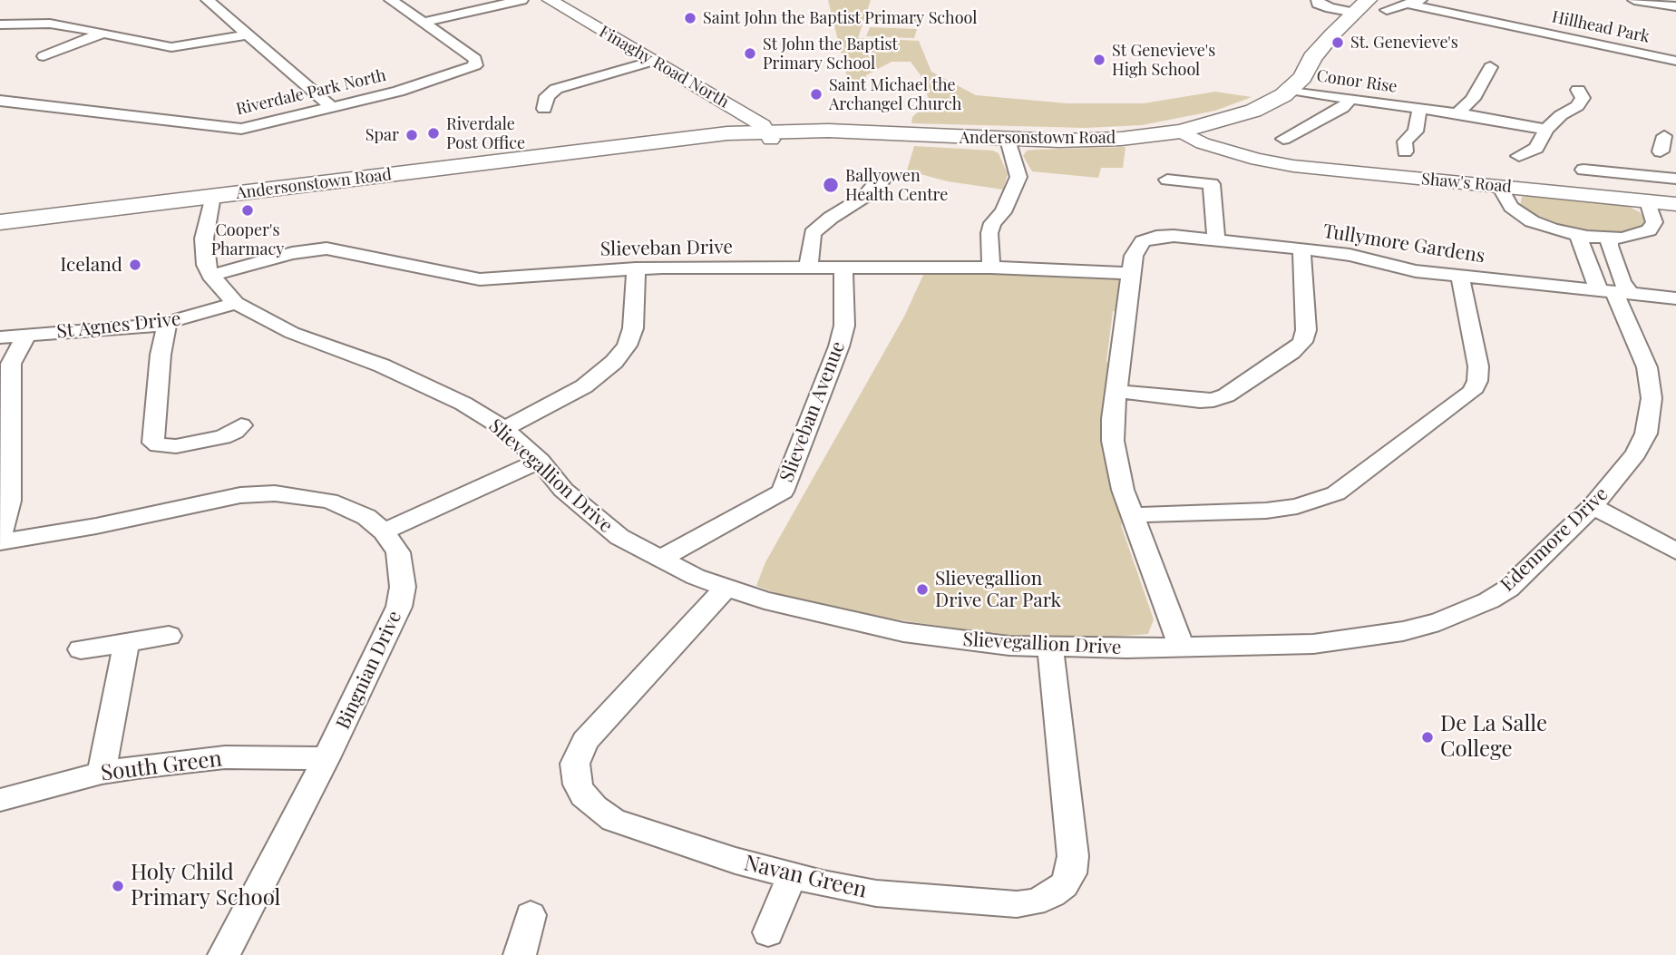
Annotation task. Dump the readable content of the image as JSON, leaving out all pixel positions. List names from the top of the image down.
{
  "streets": {
    "main road": ["Andersonstown Road"],
    "street": [
      "Hillhead Park",
      "Finaghy Road North",
      "Conor Rise",
      "Riverdale Park North",
      "Shaw's Road",
      "Tullymore Gardens",
      "Slieveban Drive",
      "St Agnes Drive",
      "Slieveban Avenue",
      "Slievegallion Drive",
      "Edenmore Drive",
      "Bingnian Drive",
      "South Green",
      "Navan Green"
    ]
  },
  "crossings": [
    ["Finaghy Road North", "Andersonstown Road"],
    ["Conor Rise", "Andersonstown Road"],
    ["Andersonstown Road", "Shaw's Road"],
    ["Tullymore Gardens", "Slieveban Drive"],
    ["Tullymore Gardens", "Edenmore Drive"],
    ["Slieveban Drive", "Slieveban Avenue"],
    ["Slieveban Drive", "Slievegallion Drive"],
    ["St Agnes Drive", "Slievegallion Drive"],
    ["Slieveban Avenue", "Slievegallion Drive"],
    ["Slievegallion Drive", "Edenmore Drive"],
    ["Slievegallion Drive", "Navan Green"],
    ["Bingnian Drive", "South Green"]
  ],
  "places": [
    "Saint John the Baptist Primary School",
    "St. Genevieve's",
    "St John the Baptist Primary School",
    "St Genevieve's High School",
    "Saint Michael the Archangel Church",
    "Riverdale Post Office",
    "Spar",
    "Ballyowen Health Centre",
    "Cooper's Pharmacy",
    "Iceland",
    "Slievegallion Drive Car Park",
    "De La Salle College",
    "Holy Child Primary School"
  ]
}
